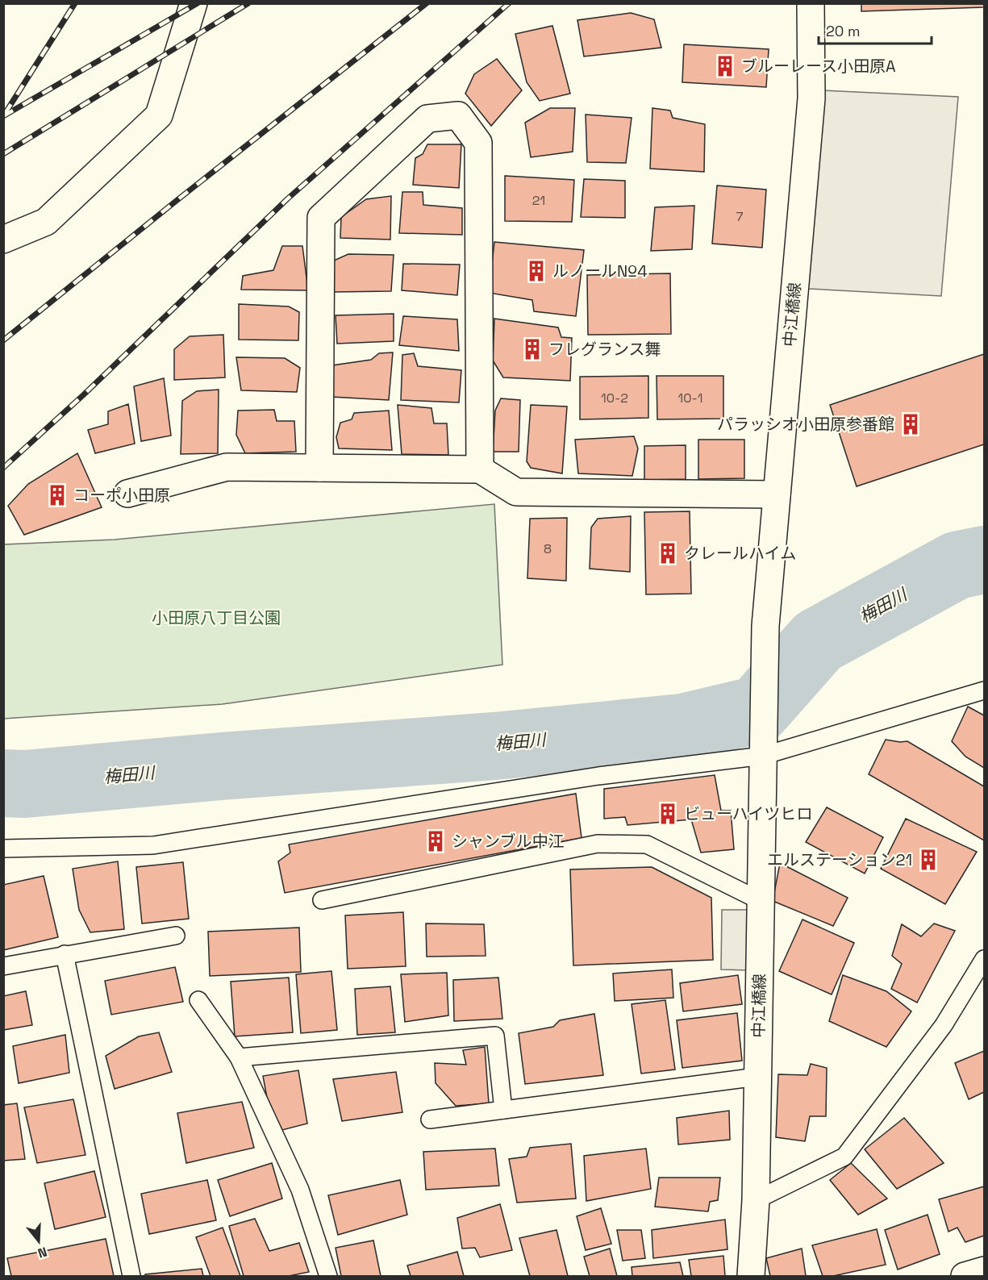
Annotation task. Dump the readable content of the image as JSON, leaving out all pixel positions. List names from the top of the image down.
{
  "streets": {
    "street": ["中江橋線"]
  },
  "water": ["梅田川"],
  "parks": ["小田原八丁目公園"],
  "places": {
    "building": [
      "ブルーレース小田原A",
      "ルノール№4",
      "フレグランス舞",
      "パラッシオ小田原参番館",
      "コーポ小田原",
      "クレールハイム",
      "ビューハイツヒロ",
      "シャンブル中江",
      "エルステーション21"
    ]
  },
  "house_numbers": [
    "21",
    "7",
    "10-2",
    "10-1",
    "8"
  ],
  "scale_bar": "20 m",
  "north": "bottom"
}
